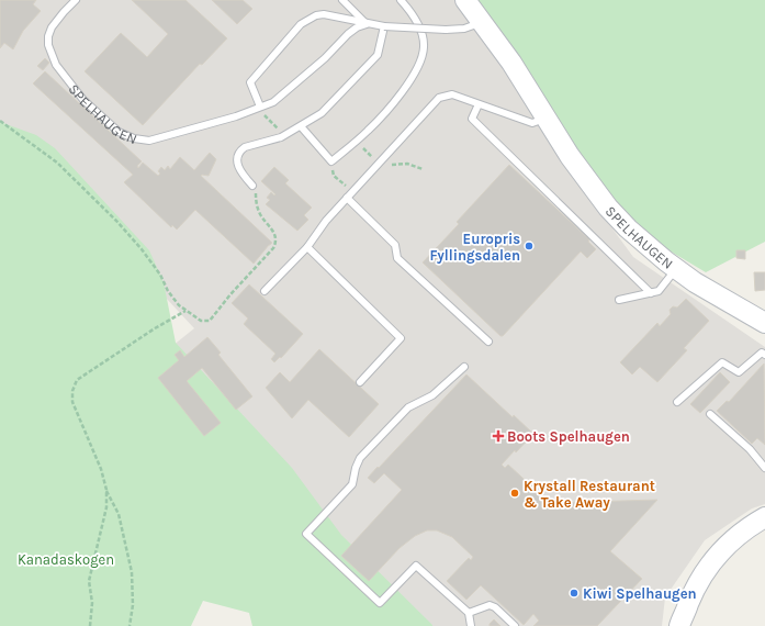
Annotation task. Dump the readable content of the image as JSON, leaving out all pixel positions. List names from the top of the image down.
{
  "streets": {
    "main road": ["SPELHAUGEN"]
  },
  "parks": ["Kanadaskogen"],
  "places": {
    "other": ["Europris Fyllingsdalen", "Krystall Restaurant & Take Away", "Kiwi Spelhaugen"],
    "health": ["Boots Spelhaugen"]
  }
}
